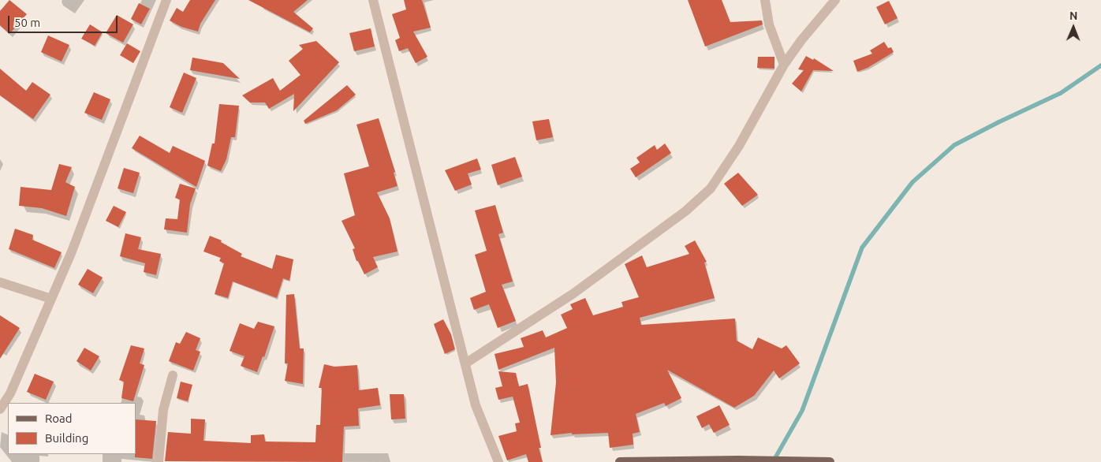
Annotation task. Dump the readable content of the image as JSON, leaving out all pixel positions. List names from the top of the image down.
{
  "legend": ["Road", "Building"],
  "scale_bar": "50 m",
  "north": "top"
}
